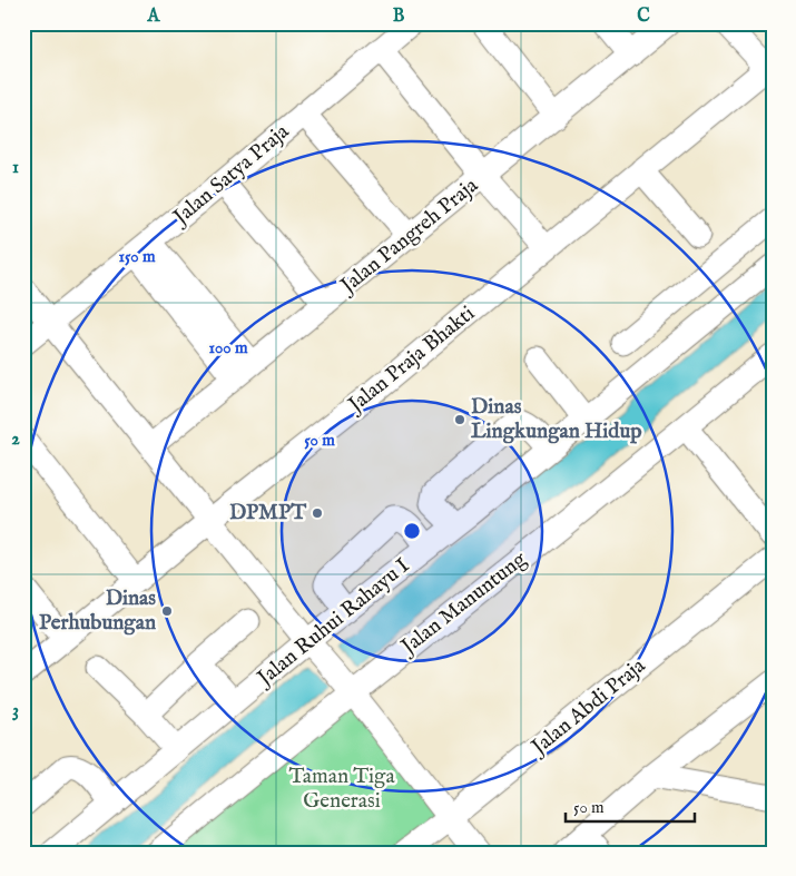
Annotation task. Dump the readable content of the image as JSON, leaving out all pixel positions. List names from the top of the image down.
{
  "streets": {
    "street": [
      "Jalan Satya Praja",
      "Jalan Pangreh Praja",
      "Jalan Praja Bhakti",
      "Jalan Manuntung",
      "Jalan Ruhui Rahayu I",
      "Jalan Abdi Praja"
    ]
  },
  "parks": ["Taman Tiga Generasi"],
  "places": ["Dinas Lingkungan Hidup", "DPMPT", "Dinas Perhubungan"],
  "scale_bar": "50 m",
  "grid": {
    "columns": ["A", "B", "C"],
    "rows": ["1", "2", "3"]
  },
  "rings": ["150 m", "100 m", "50 m"]
}
